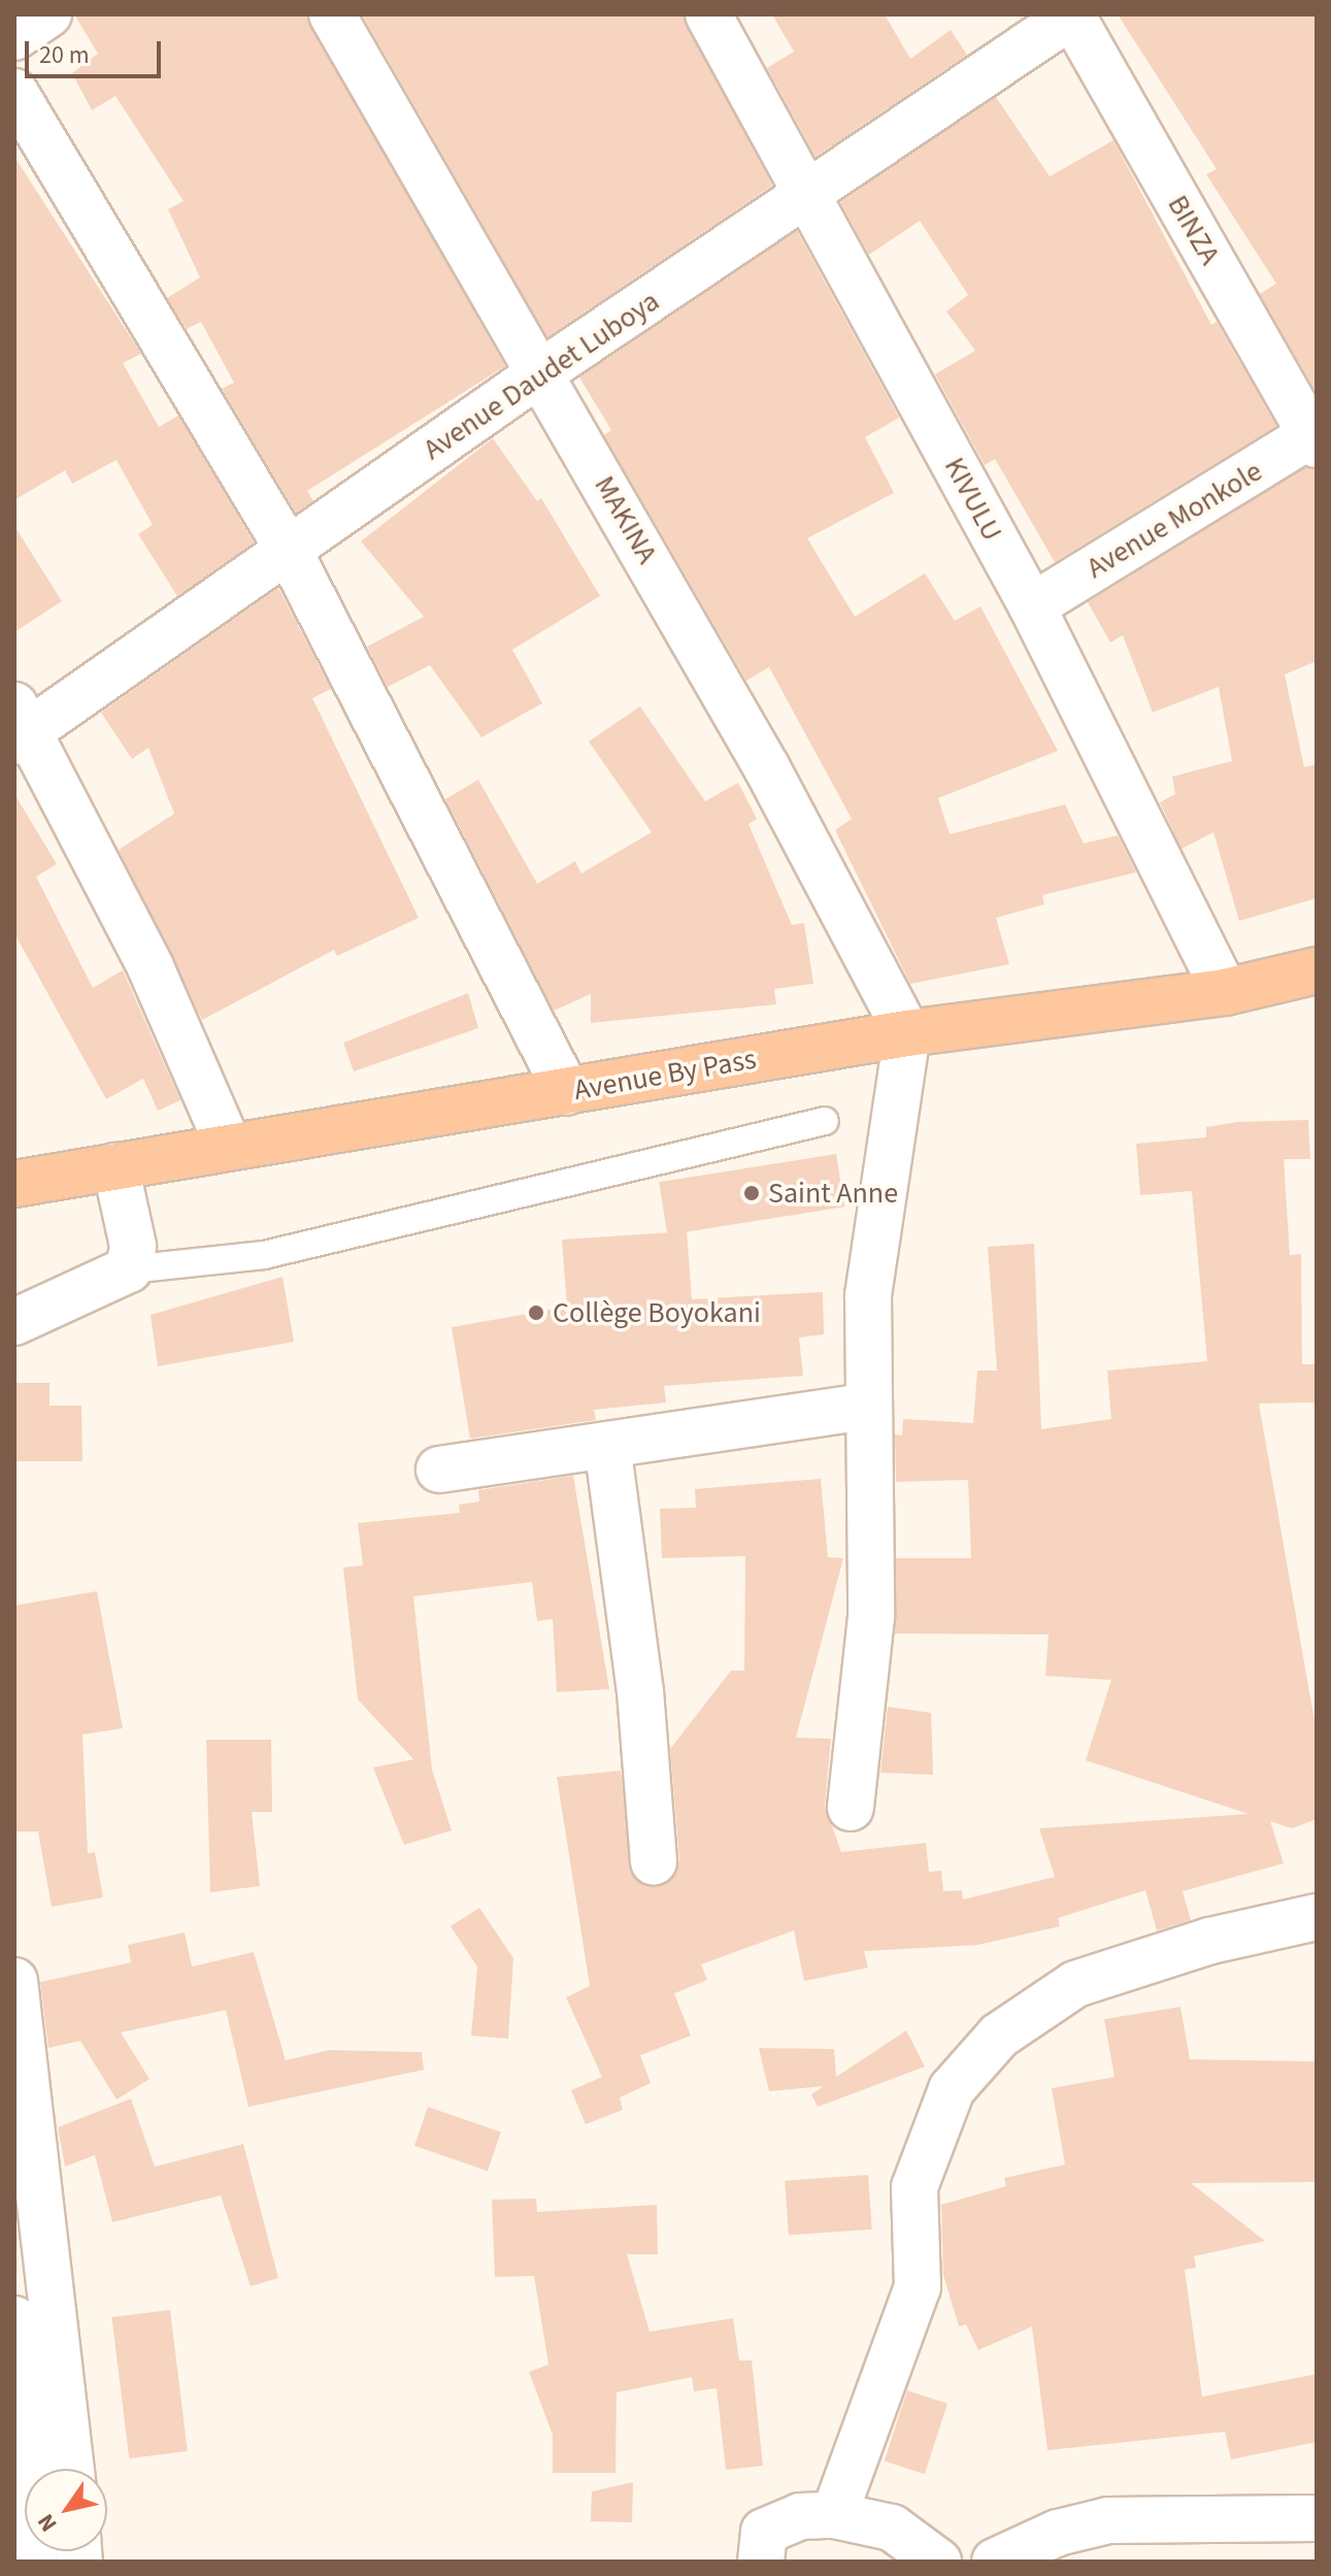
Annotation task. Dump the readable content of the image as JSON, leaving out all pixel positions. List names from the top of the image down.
{
  "streets": {
    "highway": ["Avenue By Pass"],
    "street": [
      "BINZA",
      "Avenue Daudet Luboya",
      "KIVULU",
      "MAKINA",
      "Avenue Monkole"
    ]
  },
  "crossings": [
    ["BINZA", "Avenue Daudet Luboya"],
    ["BINZA", "Avenue Monkole"],
    ["Avenue Daudet Luboya", "KIVULU"],
    ["Avenue Daudet Luboya", "MAKINA"],
    ["KIVULU", "Avenue Monkole"],
    ["KIVULU", "Avenue By Pass"],
    ["MAKINA", "Avenue By Pass"]
  ],
  "places": ["Saint Anne", "Collège Boyokani"],
  "scale_bar": "20 m",
  "north": "bottom left"
}
